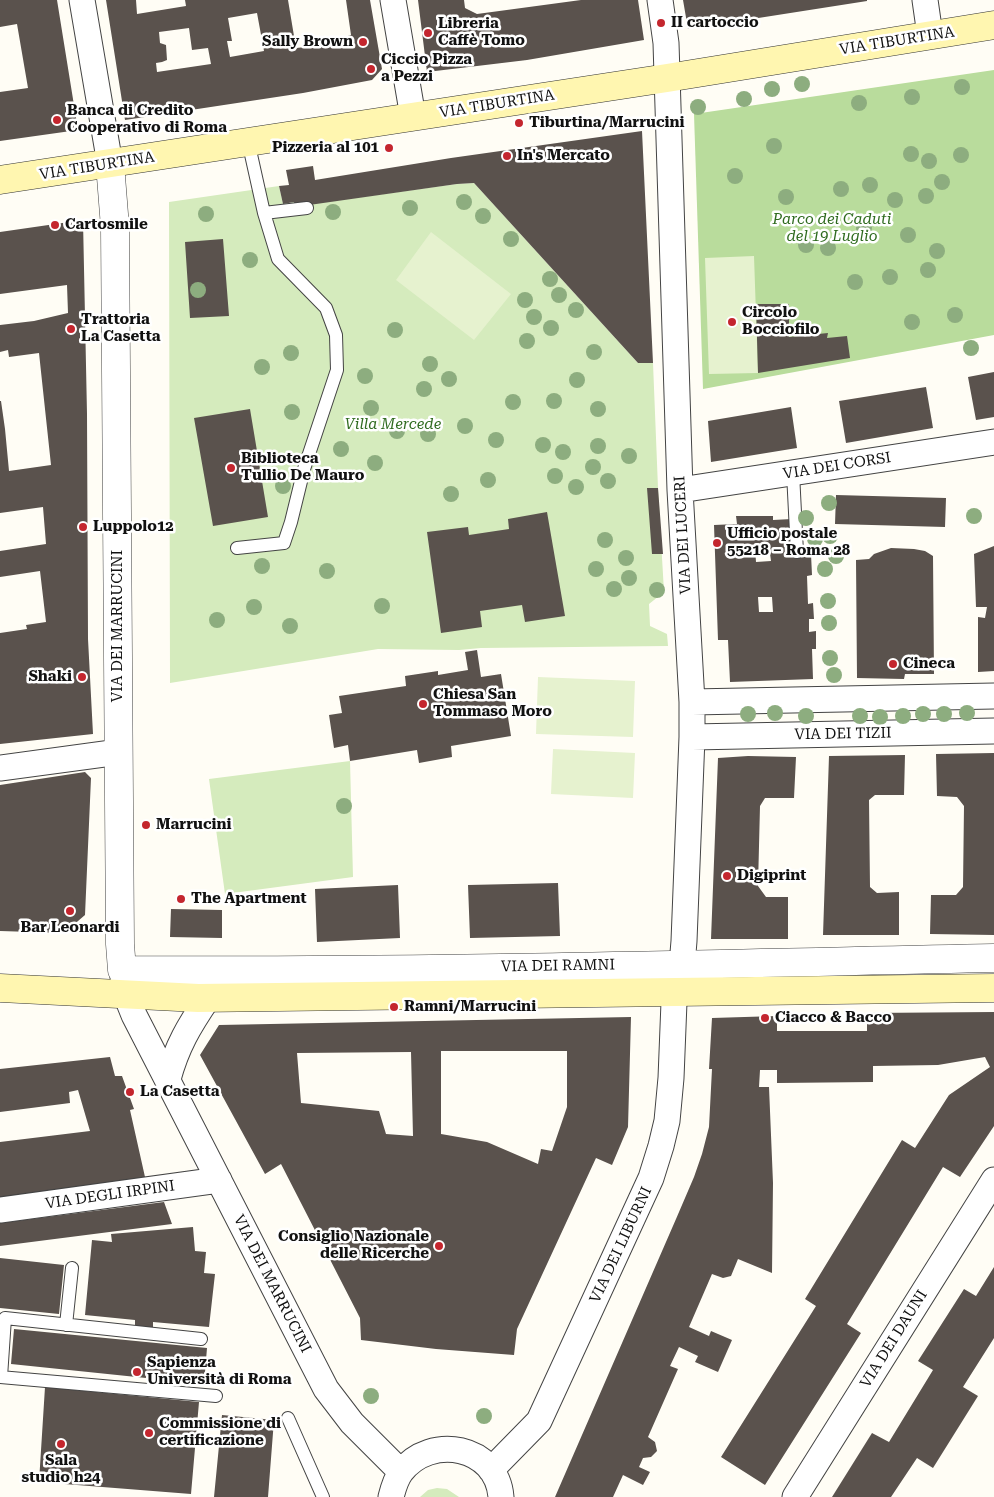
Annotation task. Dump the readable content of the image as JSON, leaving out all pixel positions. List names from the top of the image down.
{
  "streets": {
    "main road": ["VIA TIBURTINA", "VIA DEI RAMNI"],
    "street": [
      "VIA DEI CORSI",
      "VIA DEI LUCERI",
      "VIA DEI MARRUCINI",
      "VIA DEI TIZII",
      "VIA DEGLI IRPINI",
      "VIA DEI LIBURNI",
      "VIA DEI DAUNI"
    ]
  },
  "crossings": [
    ["VIA TIBURTINA", "VIA DEI LUCERI"],
    ["VIA TIBURTINA", "VIA DEI MARRUCINI"],
    ["VIA DEI CORSI", "VIA DEI LUCERI"],
    ["VIA DEI LUCERI", "VIA DEI TIZII"],
    ["VIA DEI LUCERI", "VIA DEI RAMNI"],
    ["VIA DEI LUCERI", "VIA DEI LIBURNI"],
    ["VIA DEI MARRUCINI", "VIA DEI RAMNI"],
    ["VIA DEI MARRUCINI", "VIA DEGLI IRPINI"],
    ["VIA DEI RAMNI", "VIA DEI LIBURNI"]
  ],
  "parks": ["Parco dei Caduti del 19 Luglio", "Villa Mercede"],
  "places": [
    "II cartoccio",
    "Libreria Caffè Tomo",
    "Sally Brown",
    "Ciccio Pizza a Pezzi",
    "Banca di Credito Cooperativo di Roma",
    "Tiburtina/Marrucini",
    "Pizzeria al 101",
    "In's Mercato",
    "Cartosmile",
    "Circolo Bocciofilo",
    "Trattoria La Casetta",
    "Biblioteca Tullio De Mauro",
    "Luppolo12",
    "Ufficio postale 55218 – Roma 28",
    "Cineca",
    "Shaki",
    "Chiesa San Tommaso Moro",
    "Marrucini",
    "Digiprint",
    "The Apartment",
    "Bar Leonardi",
    "Ramni/Marrucini",
    "Ciacco & Bacco",
    "La Casetta",
    "Consiglio Nazionale delle Ricerche",
    "Sapienza Università di Roma",
    "Commissione di certificazione",
    "Sala studio h24"
  ]
}
